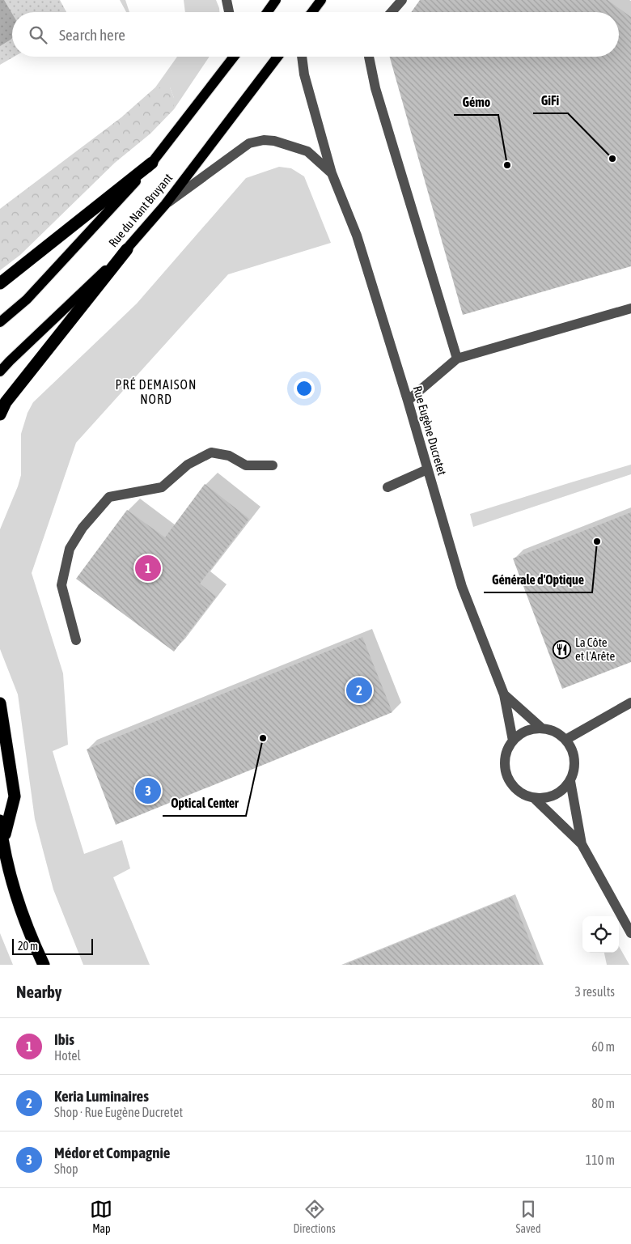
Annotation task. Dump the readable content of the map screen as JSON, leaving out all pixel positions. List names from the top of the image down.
{
  "streets": {
    "main road": ["Rue du Nant Bruyant"],
    "street": ["Rue Eugène Ducretet"]
  },
  "crossings": [
    ["Rue du Nant Bruyant", "Rue Eugène Ducretet"]
  ],
  "districts": ["PRÉ DEMAISON NORD"],
  "places": {
    "other": [
      "GiFi",
      "Gémo",
      "Générale d'Optique",
      "Optical Center"
    ],
    "restaurant": ["La Côte et l'Arête"]
  },
  "scale_bar": "20 m",
  "page": {
    "search": "Search here",
    "pins": ["1", "2", "3"],
    "scale": "20 m",
    "heading": ["Nearby", "3 results"],
    "list": [
      {
        "mark": "1",
        "name": "Ibis",
        "note": "Hotel",
        "value": "60 m"
      },
      {
        "mark": "2",
        "name": "Keria Luminaires",
        "note": "Shop · Rue Eugène Ducretet",
        "value": "80 m"
      },
      {
        "mark": "3",
        "name": "Médor et Compagnie",
        "note": "Shop",
        "value": "110 m"
      }
    ],
    "nav": ["Map", "Directions", "Saved"]
  }
}
